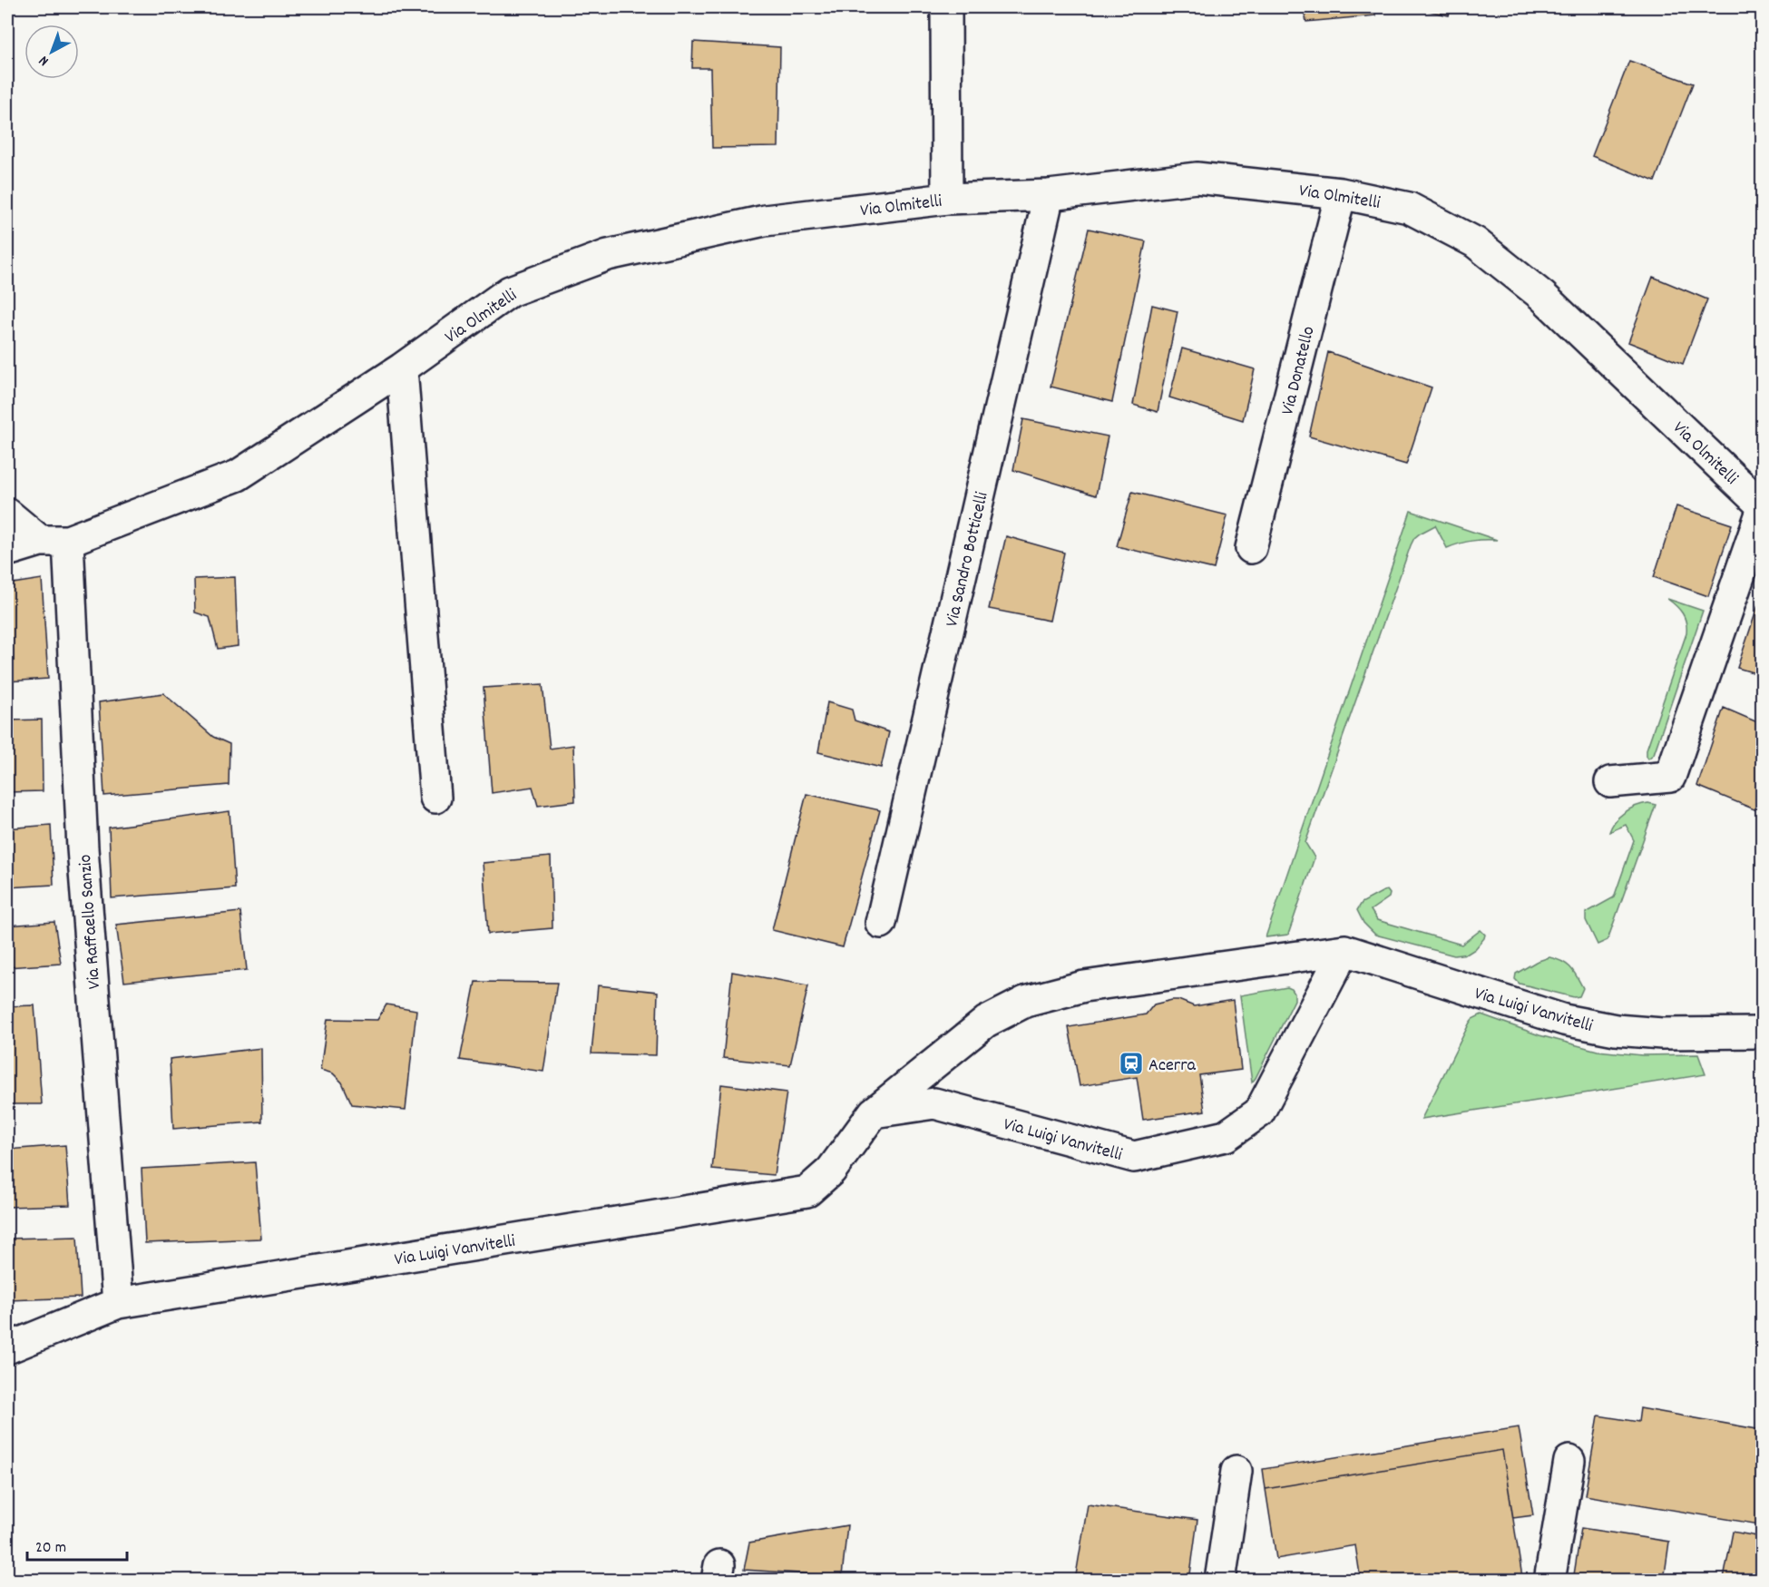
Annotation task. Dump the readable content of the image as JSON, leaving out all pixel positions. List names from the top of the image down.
{
  "streets": {
    "street": [
      "Via Olmitelli",
      "Via Donatello",
      "Via Sandro Botticelli",
      "Via Raffaello Sanzio",
      "Via Luigi Vanvitelli"
    ]
  },
  "crossings": [
    ["Via Olmitelli", "Via Donatello"],
    ["Via Olmitelli", "Via Sandro Botticelli"],
    ["Via Olmitelli", "Via Raffaello Sanzio"],
    ["Via Raffaello Sanzio", "Via Luigi Vanvitelli"]
  ],
  "places": {
    "station": ["Acerra"]
  },
  "scale_bar": "20 m",
  "north": "bottom left"
}
